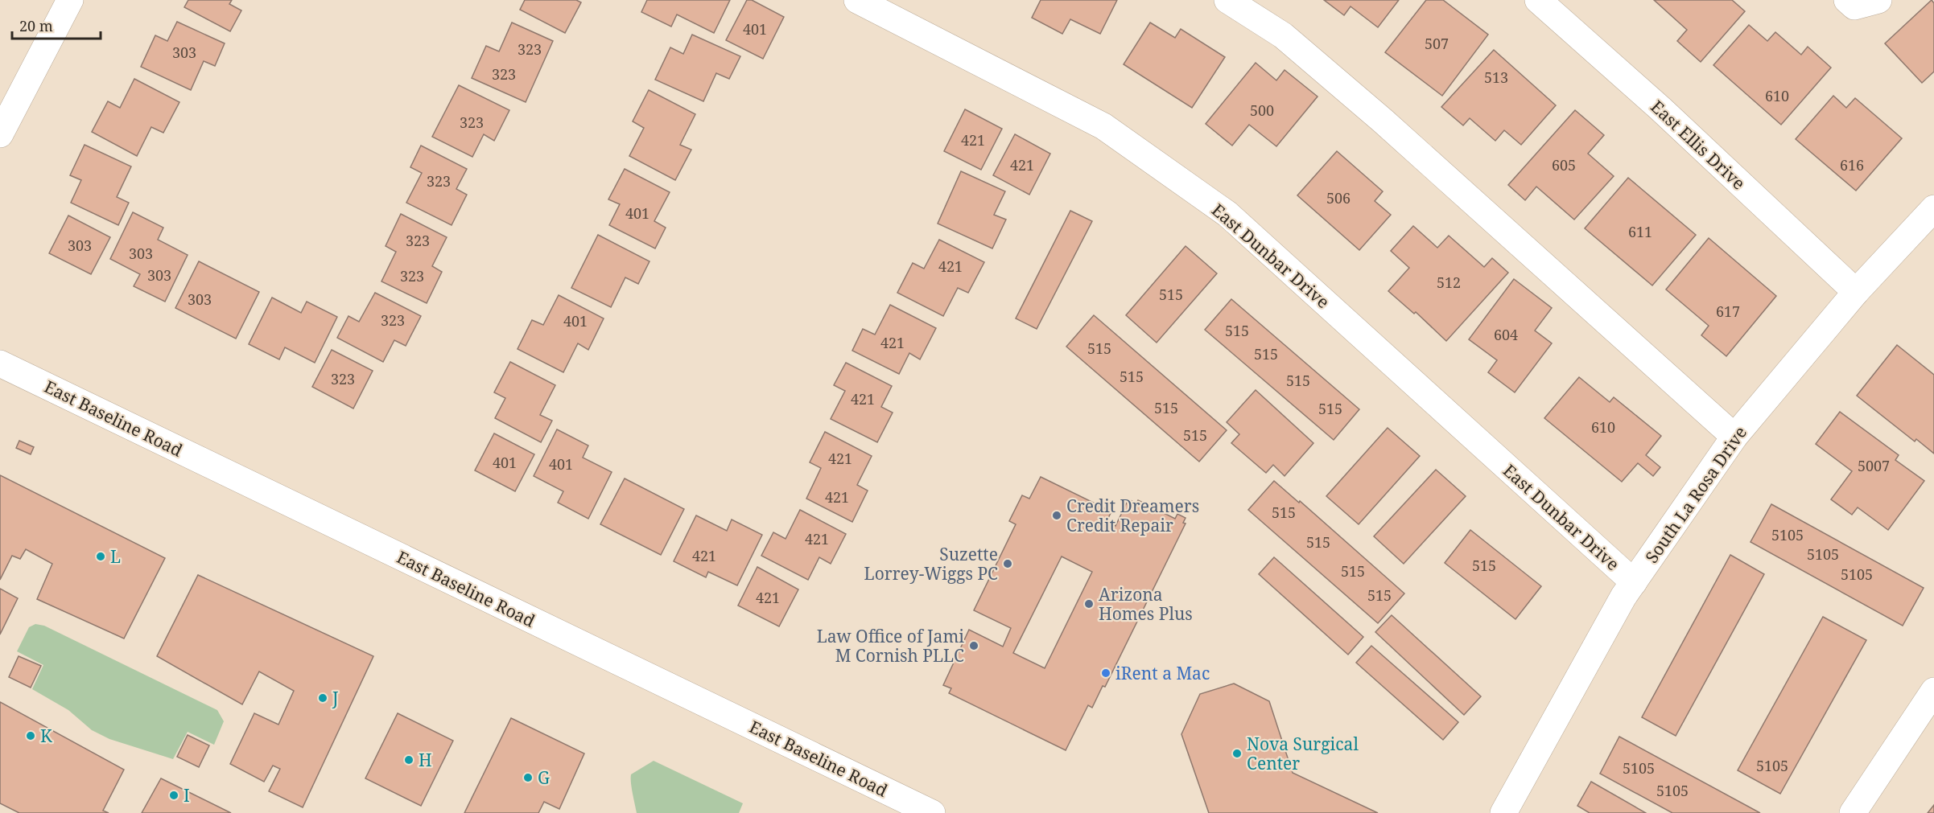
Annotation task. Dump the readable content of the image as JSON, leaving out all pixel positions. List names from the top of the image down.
{
  "streets": {
    "street": [
      "East Ellis Drive",
      "East Dunbar Drive",
      "East Baseline Road",
      "South La Rosa Drive"
    ]
  },
  "crossings": [
    ["East Ellis Drive", "South La Rosa Drive"],
    ["East Dunbar Drive", "South La Rosa Drive"]
  ],
  "places": [
    "Credit Dreamers Credit Repair",
    "L",
    "Suzette Lorrey-Wiggs PC",
    "Arizona Homes Plus",
    "Law Office of Jami M Cornish PLLC",
    "iRent a Mac",
    "J",
    "K",
    "Nova Surgical Center",
    "H",
    "G",
    "I"
  ],
  "house_numbers": [
    "401",
    "507",
    "323",
    "303",
    "323",
    "513",
    "610",
    "500",
    "323",
    "421",
    "421",
    "605",
    "616",
    "323",
    "506",
    "401",
    "611",
    "323",
    "303",
    "303",
    "421",
    "303",
    "323",
    "512",
    "515",
    "303",
    "617",
    "323",
    "401",
    "515",
    "604",
    "421",
    "515",
    "515",
    "515",
    "323",
    "515",
    "421",
    "515",
    "515",
    "610",
    "515",
    "421",
    "401",
    "401",
    "5007",
    "421",
    "515",
    "5105",
    "421",
    "515",
    "5105",
    "421",
    "515",
    "515",
    "5105",
    "515",
    "421",
    "5105",
    "5105",
    "5105"
  ],
  "scale_bar": "20 m"
}
